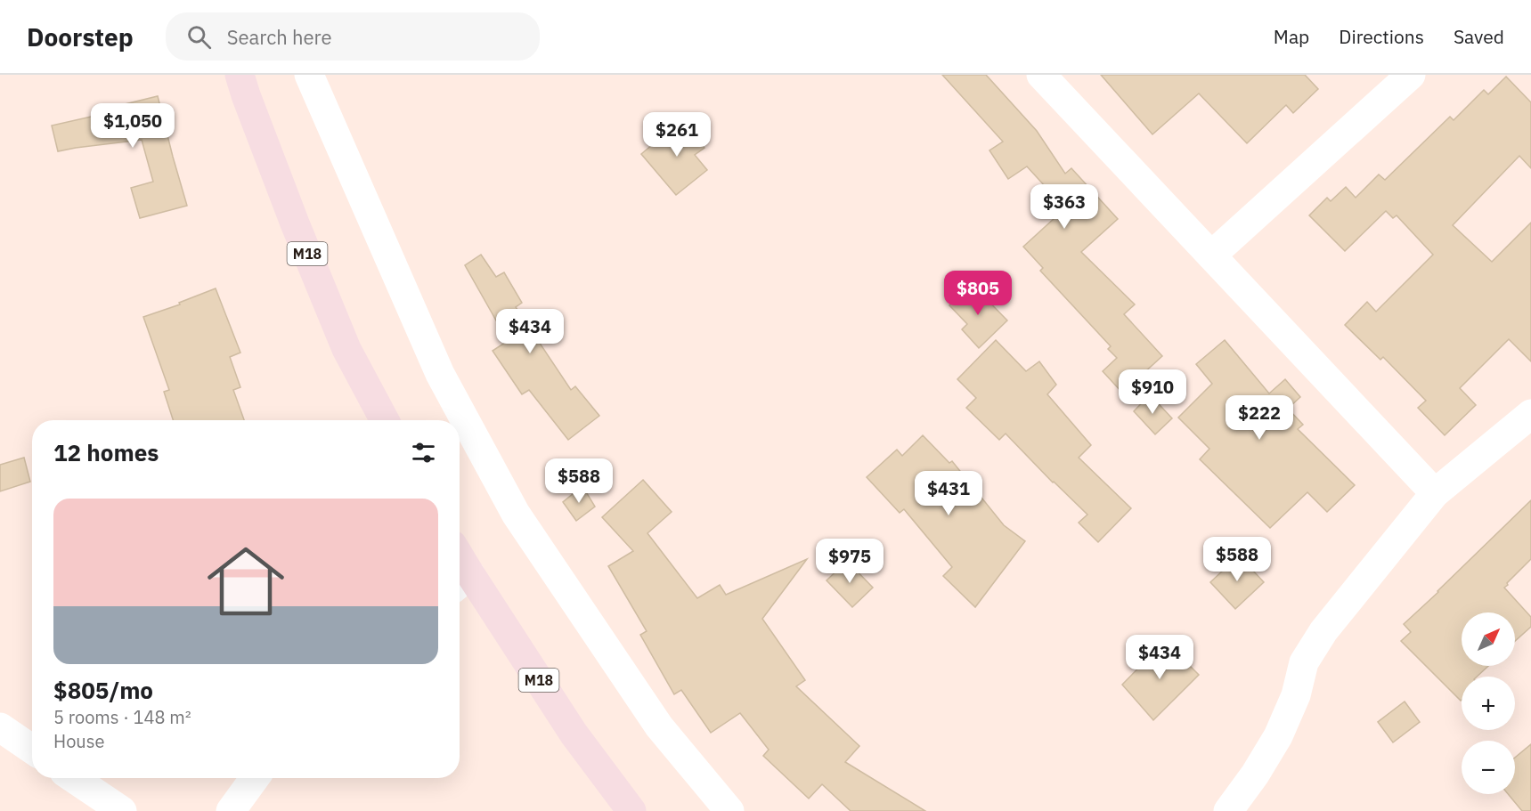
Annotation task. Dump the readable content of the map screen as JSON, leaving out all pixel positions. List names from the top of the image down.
{
  "streets": {
    "main road": ["M18"]
  },
  "north": "top right",
  "page": {
    "header": "Doorstep",
    "search": "Search here",
    "nav": ["Map", "Directions", "Saved"],
    "price": [
      "$1,050",
      "$261",
      "$363",
      "$805",
      "$434",
      "$910",
      "$222",
      "$588",
      "$431",
      "$588",
      "$975",
      "$434"
    ],
    "heading": "12 homes",
    "list": [
      {
        "name": "$805/mo",
        "note": "5 rooms · 148 m² · House"
      }
    ],
    "map_buttons": ["+", "−"]
  }
}
